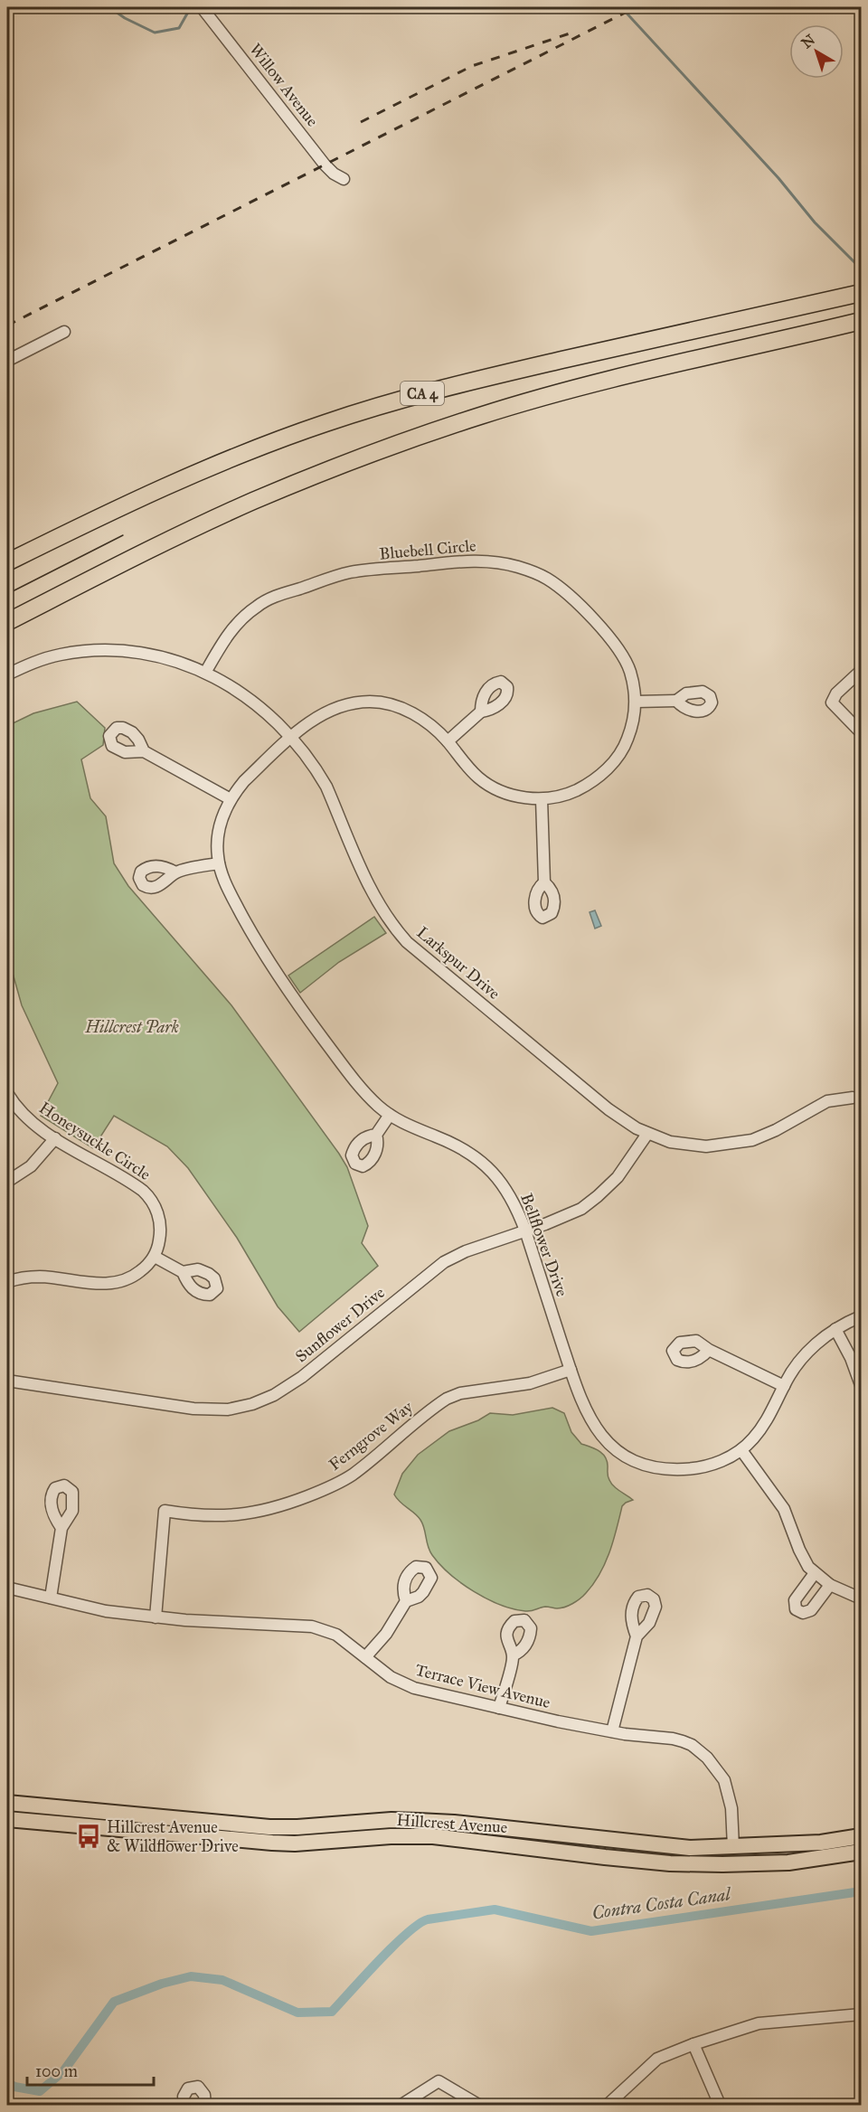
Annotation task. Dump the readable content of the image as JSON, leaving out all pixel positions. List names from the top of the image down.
{
  "streets": {
    "highway": ["CA 4"],
    "main road": ["Hillcrest Avenue"],
    "street": [
      "Willow Avenue",
      "Bluebell Circle",
      "Larkspur Drive",
      "Honeysuckle Circle",
      "Bellflower Drive",
      "Sunflower Drive",
      "Ferngrove Way",
      "Terrace View Avenue"
    ]
  },
  "crossings": [
    ["Bluebell Circle", "Larkspur Drive"],
    ["Bluebell Circle", "Bellflower Drive"],
    ["Larkspur Drive", "Bellflower Drive"],
    ["Larkspur Drive", "Sunflower Drive"],
    ["Bellflower Drive", "Sunflower Drive"],
    ["Bellflower Drive", "Ferngrove Way"],
    ["Ferngrove Way", "Terrace View Avenue"],
    ["Terrace View Avenue", "Hillcrest Avenue"]
  ],
  "water": ["Contra Costa Canal"],
  "parks": ["Hillcrest Park"],
  "places": {
    "bus stop": ["Hillcrest Avenue & Wildflower Drive"]
  },
  "scale_bar": "100 m",
  "north": "top left"
}
